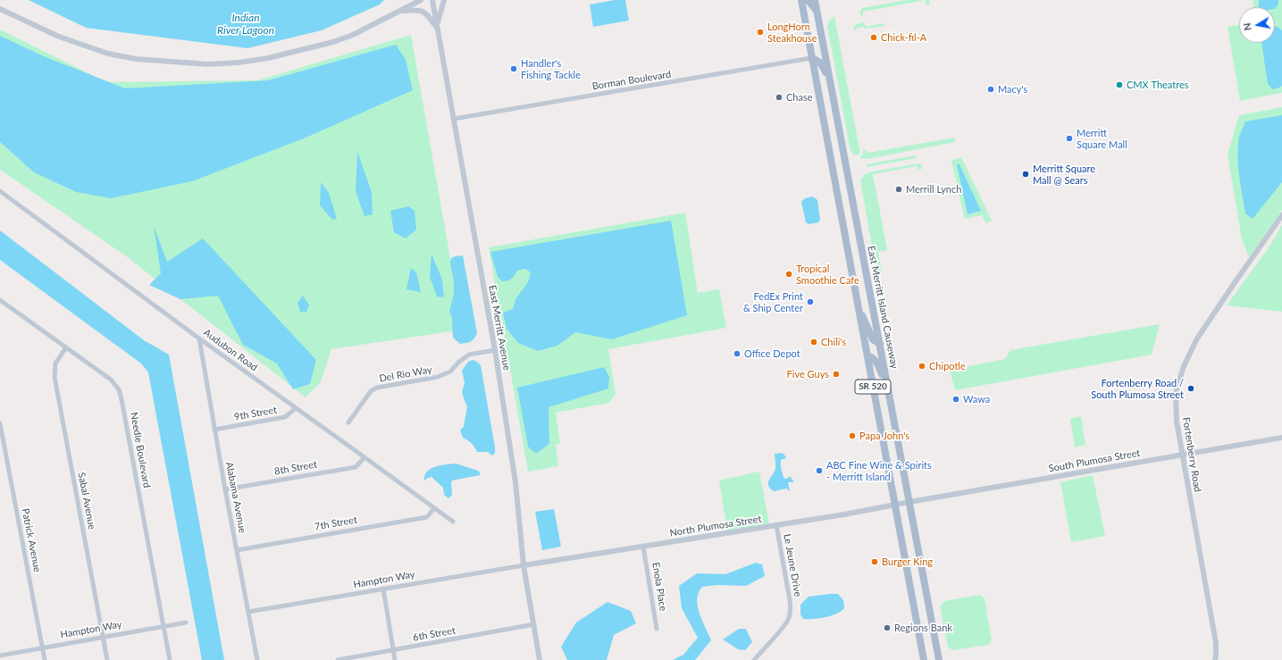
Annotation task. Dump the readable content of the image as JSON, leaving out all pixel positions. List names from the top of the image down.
{
  "streets": {
    "main road": ["East Merritt Island Causeway", "SR 520"],
    "street": [
      "Borman Boulevard",
      "East Merritt Avenue",
      "Audubon Road",
      "Del Rio Way",
      "9th Street",
      "Needle Boulevard",
      "Fortenberry Road",
      "South Plumosa Street",
      "8th Street",
      "Alabama Avenue",
      "Sabal Avenue",
      "7th Street",
      "North Plumosa Street",
      "Patrick Avenue",
      "Le Jeune Drive",
      "Hampton Way",
      "Enola Place",
      "6th Street"
    ]
  },
  "crossings": [
    ["Borman Boulevard", "East Merritt Avenue"],
    ["Borman Boulevard", "SR 520"],
    ["East Merritt Island Causeway", "South Plumosa Street"],
    ["East Merritt Island Causeway", "North Plumosa Street"],
    ["East Merritt Avenue", "Del Rio Way"],
    ["East Merritt Avenue", "North Plumosa Street"],
    ["East Merritt Avenue", "Hampton Way"],
    ["East Merritt Avenue", "6th Street"],
    ["Audubon Road", "9th Street"],
    ["Audubon Road", "8th Street"],
    ["Audubon Road", "Alabama Avenue"],
    ["Audubon Road", "7th Street"],
    ["SR 520", "North Plumosa Street"],
    ["9th Street", "Alabama Avenue"],
    ["Needle Boulevard", "Sabal Avenue"],
    ["Needle Boulevard", "Hampton Way"],
    ["Fortenberry Road", "South Plumosa Street"],
    ["South Plumosa Street", "North Plumosa Street"],
    ["8th Street", "Alabama Avenue"],
    ["Alabama Avenue", "7th Street"],
    ["Alabama Avenue", "Hampton Way"],
    ["Sabal Avenue", "Hampton Way"],
    ["North Plumosa Street", "Le Jeune Drive"],
    ["North Plumosa Street", "Hampton Way"],
    ["North Plumosa Street", "Enola Place"],
    ["Patrick Avenue", "Hampton Way"]
  ],
  "water": ["Indian River Lagoon"],
  "places": [
    "LongHorn Steakhouse",
    "Chick-fil-A",
    "Handler's Fishing Tackle",
    "CMX Theatres",
    "Macy's",
    "Chase",
    "Merritt Square Mall",
    "Merritt Square Mall @ Sears",
    "Merrill Lynch",
    "Tropical Smoothie Cafe",
    "FedEx Print & Ship Center",
    "Chili's",
    "Office Depot",
    "Chipotle",
    "Five Guys",
    "Fortenberry Road / South Plumosa Street",
    "Wawa",
    "Papa John's",
    "ABC Fine Wine & Spirits - Merritt Island",
    "Burger King",
    "Regions Bank"
  ],
  "north": "left"
}
